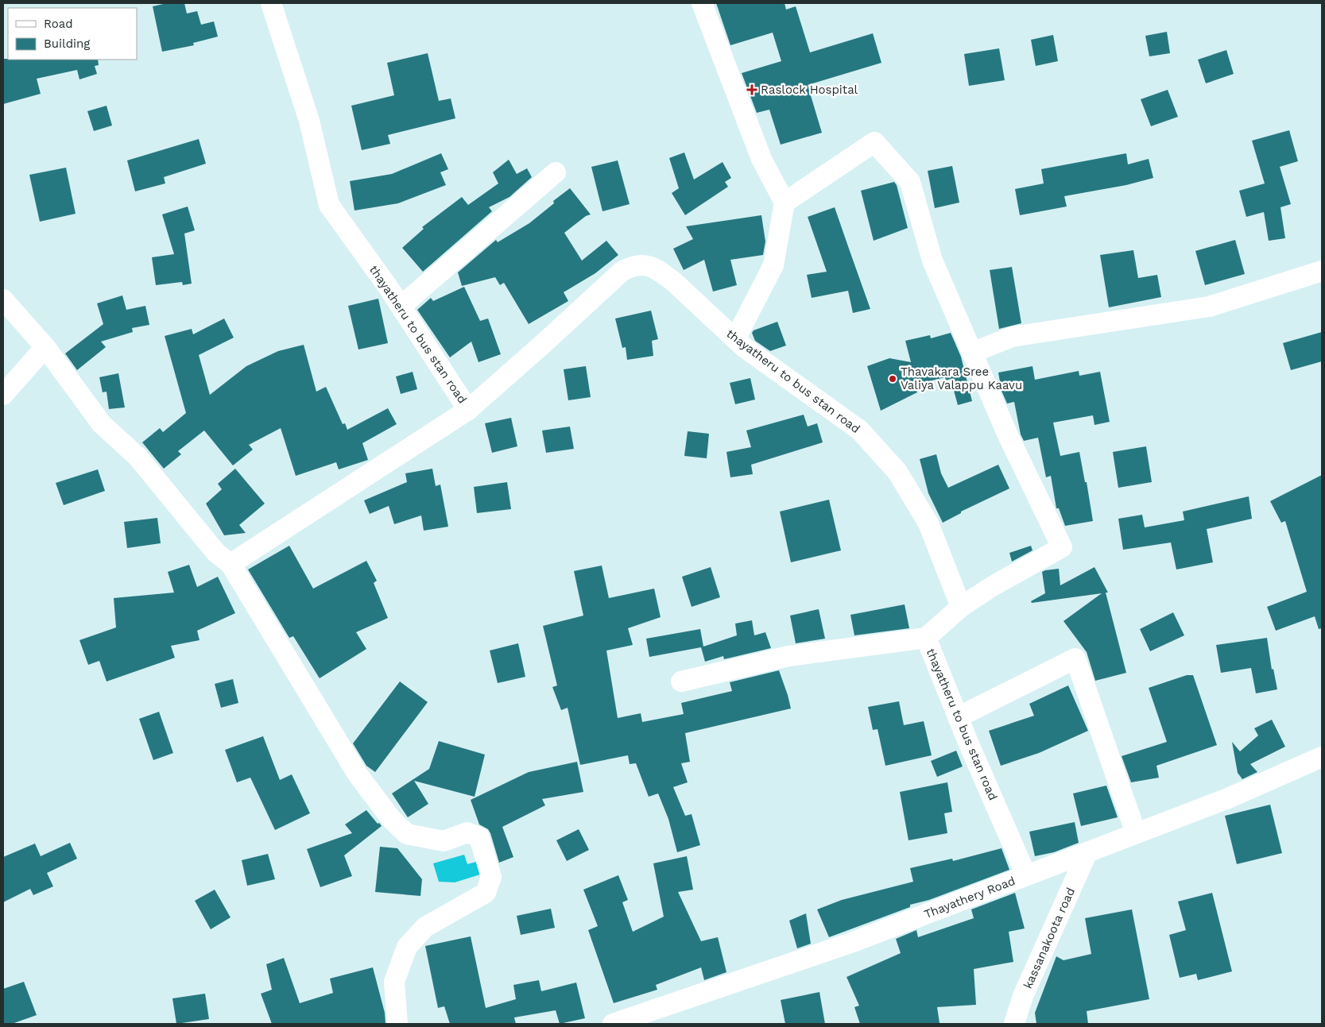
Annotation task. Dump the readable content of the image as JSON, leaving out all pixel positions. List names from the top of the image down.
{
  "streets": {
    "street": ["thayatheru to bus stan road", "Thayathery Road", "kassanakoota road"]
  },
  "crossings": [
    ["thayatheru to bus stan road", "Thayathery Road"],
    ["Thayathery Road", "kassanakoota road"]
  ],
  "places": {
    "health": ["Raslock Hospital"],
    "other": ["Thavakara Sree Valiya Valappu Kaavu"]
  },
  "legend": ["Road", "Building"]
}
